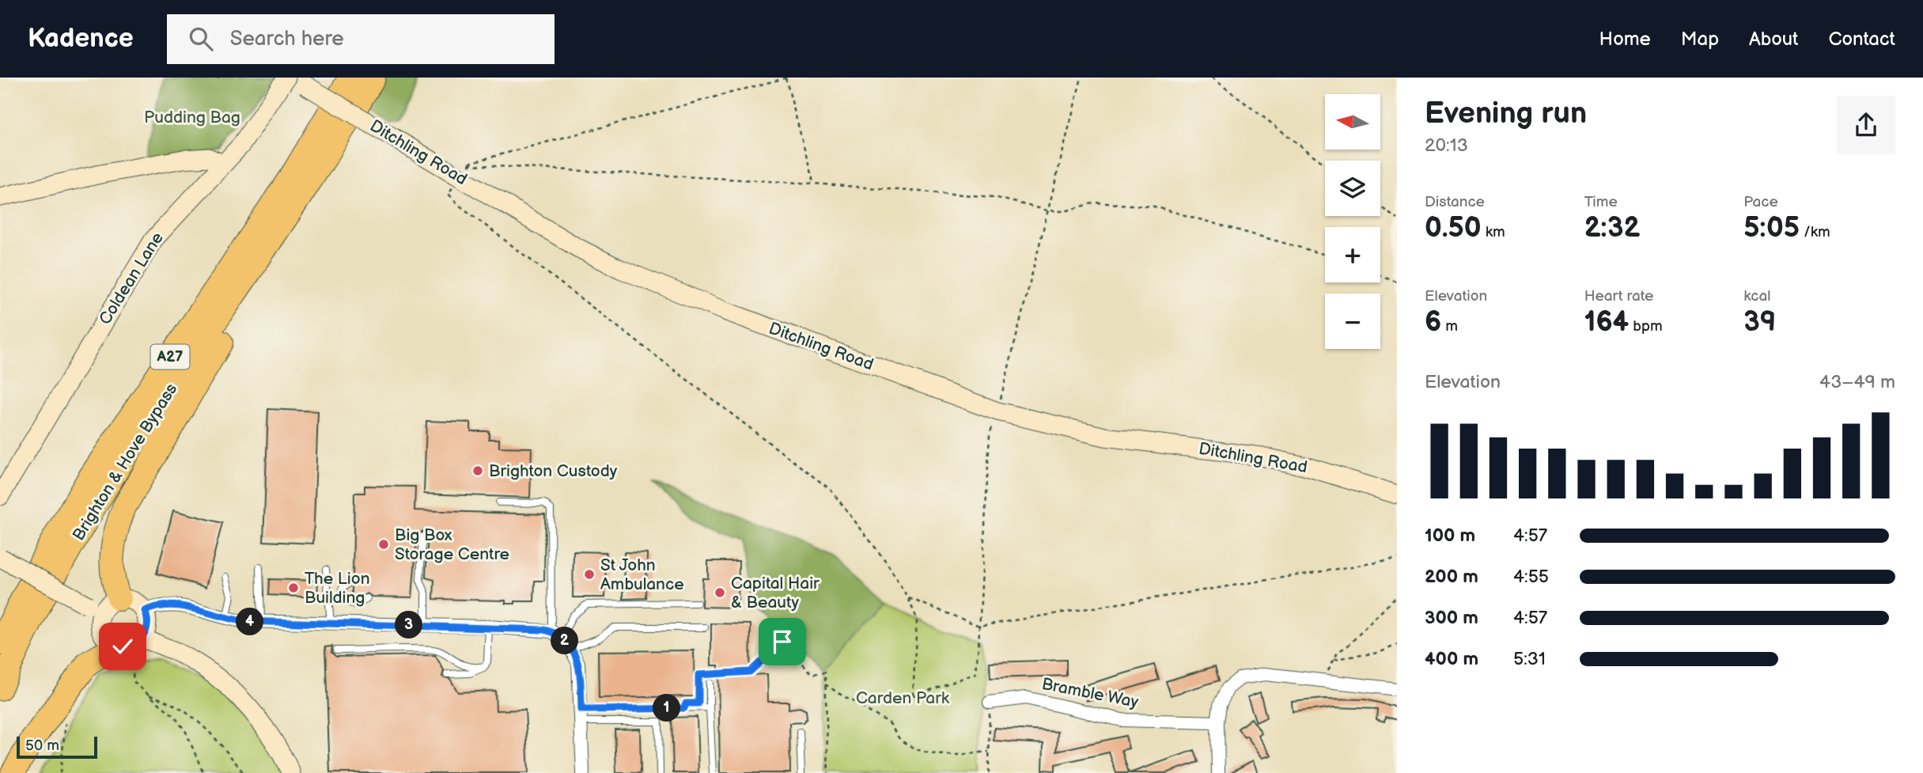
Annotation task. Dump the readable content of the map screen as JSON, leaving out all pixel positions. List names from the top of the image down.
{
  "streets": {
    "highway": ["A27", "Brighton & Hove Bypass"],
    "street": ["Ditchling Road", "Coldean Lane", "Bramble Way"]
  },
  "crossings": [
    ["Ditchling Road", "Coldean Lane"]
  ],
  "parks": ["Pudding Bag", "Carden Park"],
  "places": [
    "Brighton Custody",
    "Big Box Storage Centre",
    "St John Ambulance",
    "The Lion Building",
    "Capital Hair & Beauty"
  ],
  "scale_bar": "50 m",
  "north": "left",
  "page": {
    "header": "Kadence",
    "search": "Search here",
    "nav": [
      "Home",
      "Map",
      "About",
      "Contact"
    ],
    "heading": ["Evening run", "20:13"],
    "map_buttons": ["+", "−"],
    "stats": [
      ["Distance", "0.50 km"],
      ["Time", "2:32"],
      ["Pace", "5:05 /km"],
      ["Elevation", "6 m"],
      ["Heart rate", "164 bpm"],
      ["kcal", "39"]
    ],
    "chart": ["Elevation", "43–49 m"],
    "list": [
      {
        "name": "100 m",
        "note": "4:57"
      },
      {
        "name": "200 m",
        "note": "4:55"
      },
      {
        "name": "300 m",
        "note": "4:57"
      },
      {
        "name": "400 m",
        "note": "5:31"
      }
    ],
    "pins": [
      "4",
      "3",
      "2",
      "1"
    ],
    "scale": "50 m"
  }
}
